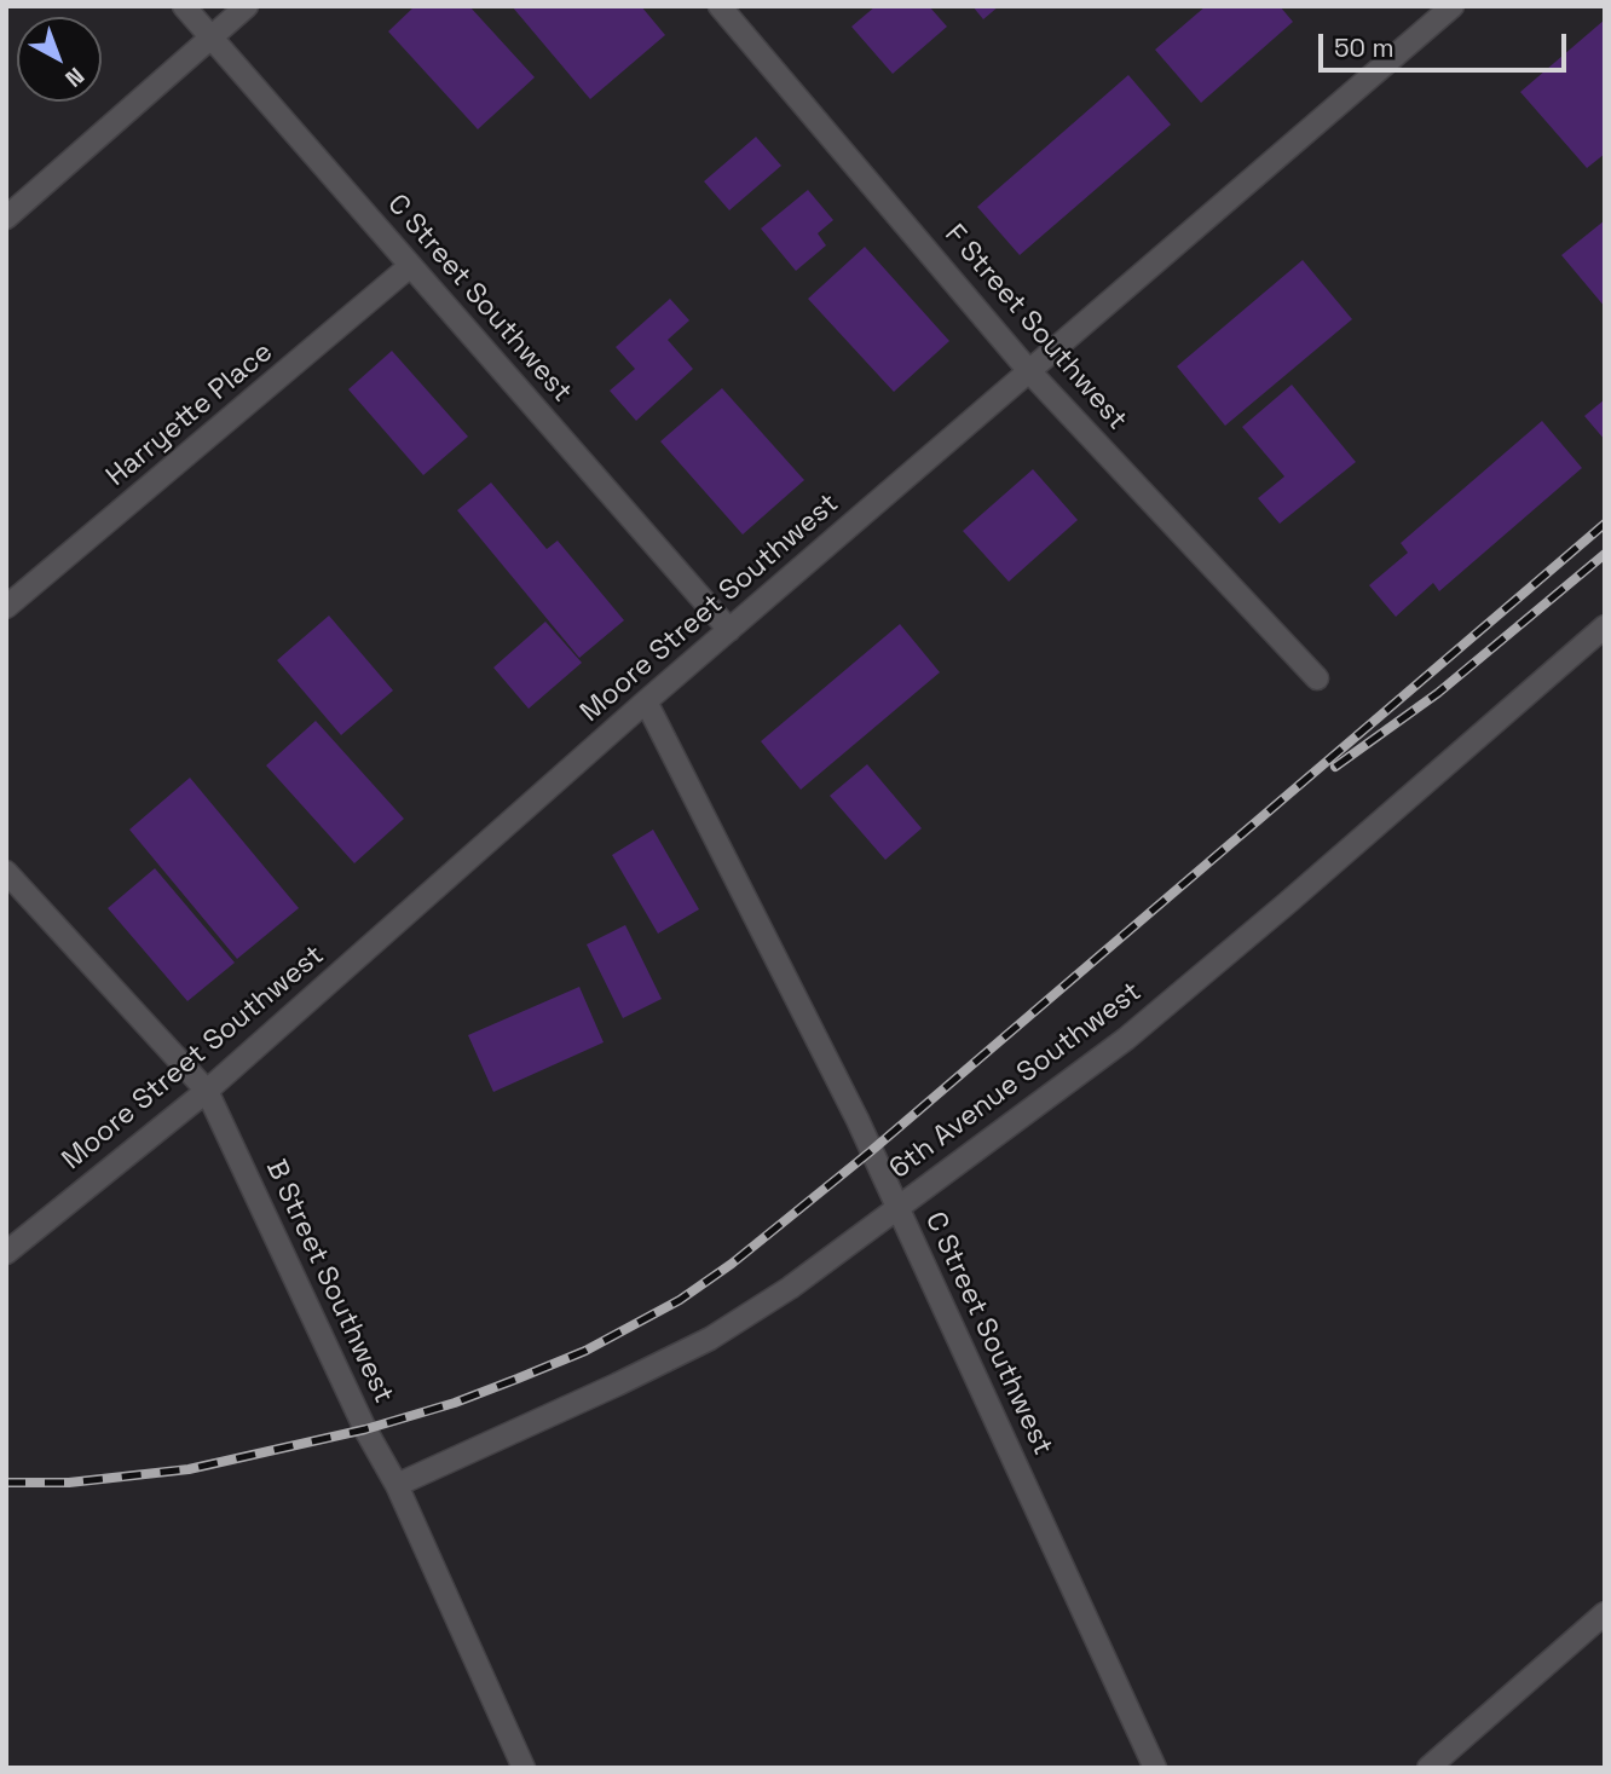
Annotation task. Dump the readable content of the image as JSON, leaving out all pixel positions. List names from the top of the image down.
{
  "streets": {
    "street": [
      "C Street Southwest",
      "F Street Southwest",
      "Harryette Place",
      "Moore Street Southwest",
      "6th Avenue Southwest",
      "B Street Southwest"
    ]
  },
  "crossings": [
    ["C Street Southwest", "Harryette Place"],
    ["C Street Southwest", "Moore Street Southwest"],
    ["C Street Southwest", "6th Avenue Southwest"],
    ["F Street Southwest", "Moore Street Southwest"],
    ["Moore Street Southwest", "B Street Southwest"],
    ["6th Avenue Southwest", "B Street Southwest"]
  ],
  "scale_bar": "50 m",
  "north": "bottom right"
}
